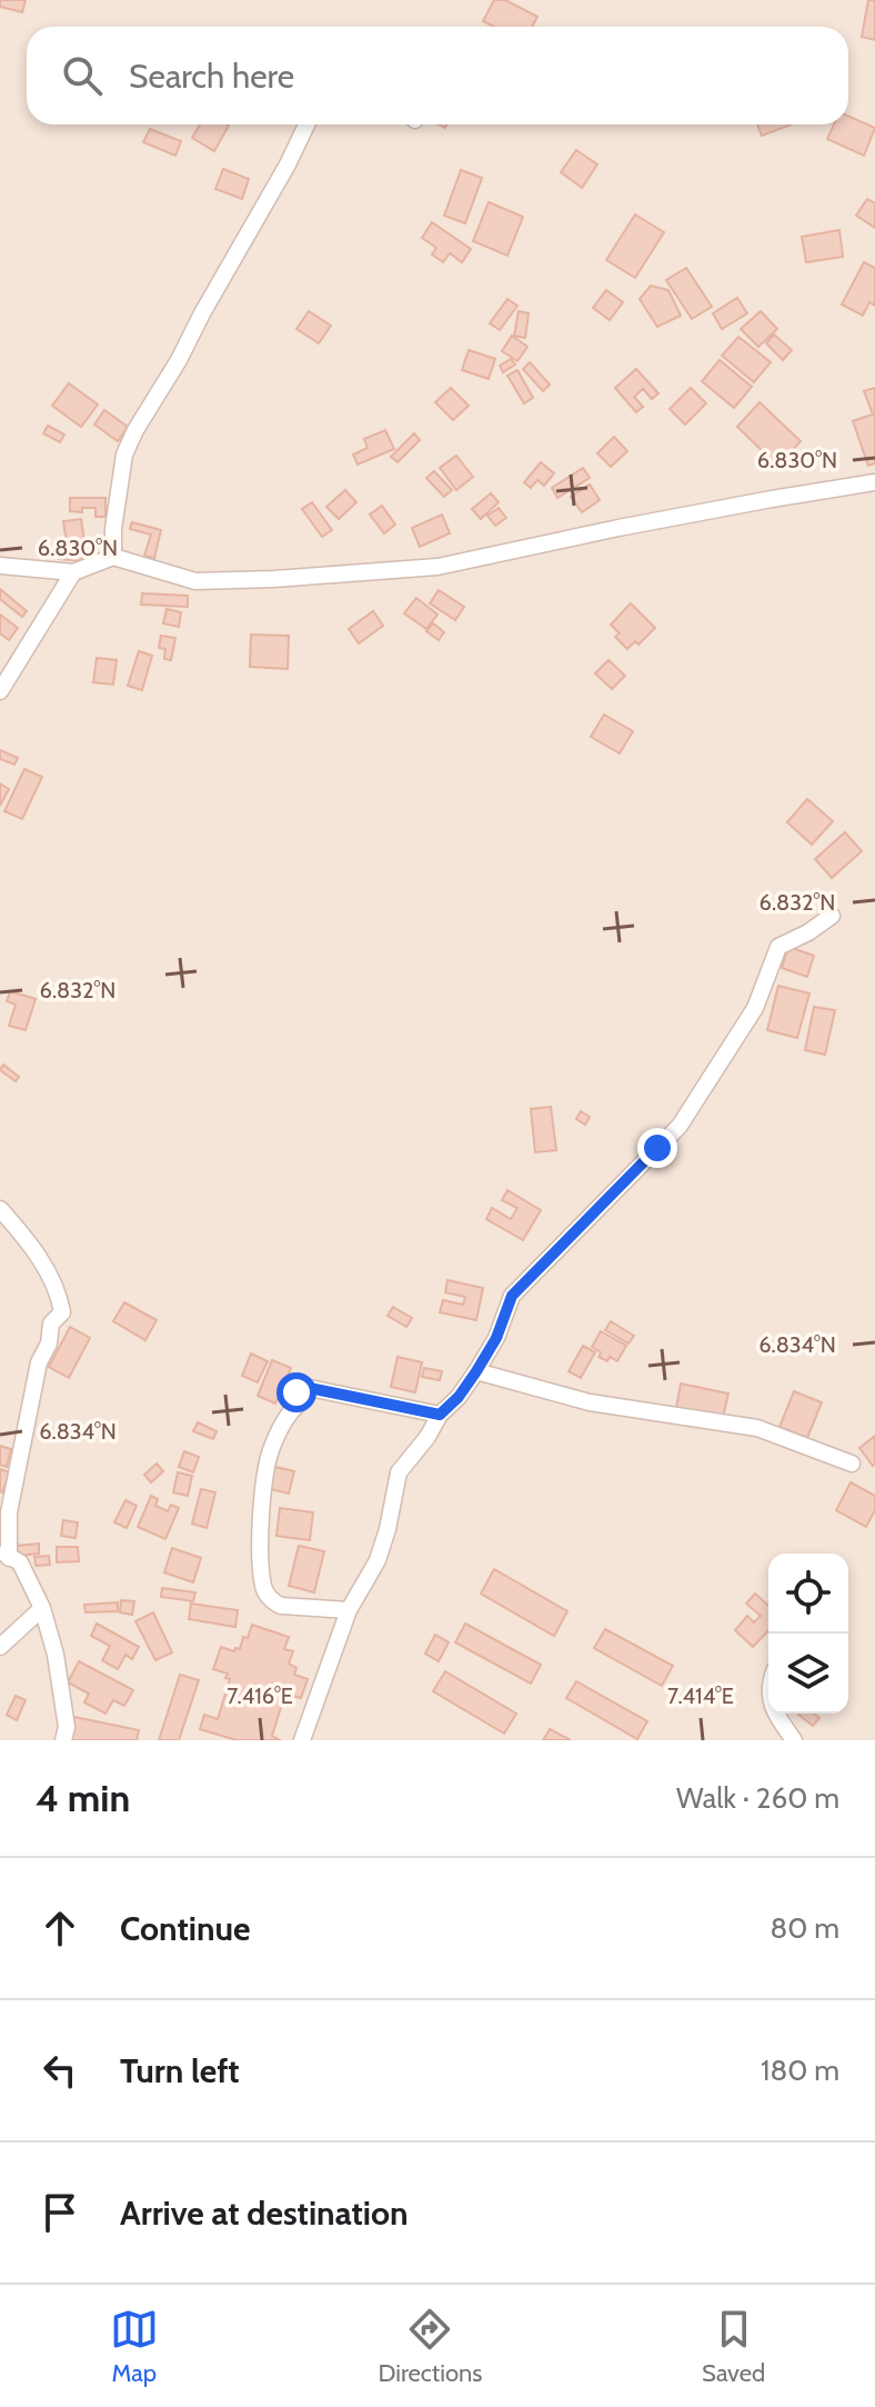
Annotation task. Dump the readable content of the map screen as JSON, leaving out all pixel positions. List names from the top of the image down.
{
  "page": {
    "search": "Search here",
    "heading": ["4 min", "Walk · 260 m"],
    "list": [
      ["Continue", "80 m"],
      ["Turn left", "180 m"],
      "Arrive at destination"
    ],
    "nav": ["Map", "Directions", "Saved"]
  },
  "coordinates": [
    "6.830°N",
    "6.832°N",
    "6.834°N",
    "7.416°E",
    "7.414°E"
  ]
}
